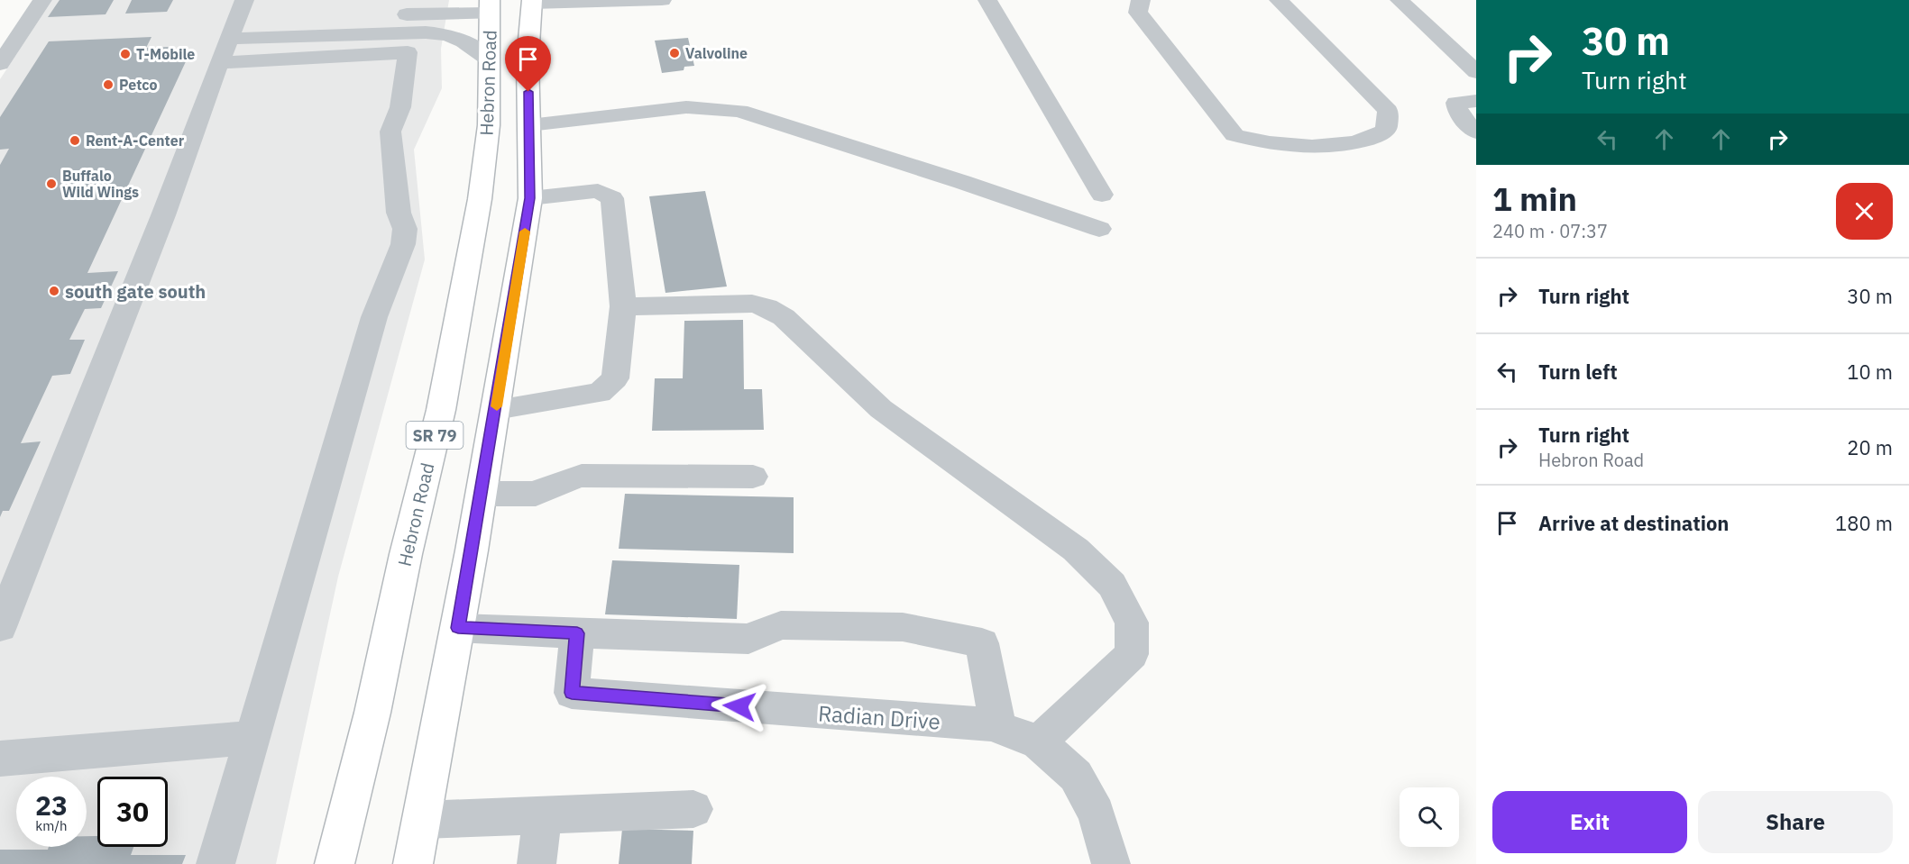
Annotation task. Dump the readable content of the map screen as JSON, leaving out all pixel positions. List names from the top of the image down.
{
  "streets": {
    "highway": ["Hebron Road", "SR 79"],
    "street": ["Radian Drive"]
  },
  "places": [
    "Valvoline",
    "T-Mobile",
    "Petco",
    "Rent-A-Center",
    "Buffalo Wild Wings",
    "south gate south"
  ],
  "page": {
    "turn": ["30 m", "Turn right"],
    "heading": ["1 min", "240 m · 07:37"],
    "list": [
      {
        "name": "Turn right",
        "value": "30 m"
      },
      {
        "name": "Turn left",
        "value": "10 m"
      },
      {
        "name": "Turn right",
        "note": "Hebron Road",
        "value": "20 m"
      },
      {
        "name": "Arrive at destination",
        "value": "180 m"
      }
    ],
    "speed": "23 km/h",
    "limit": "30",
    "buttons": ["Exit", "Share"]
  }
}
